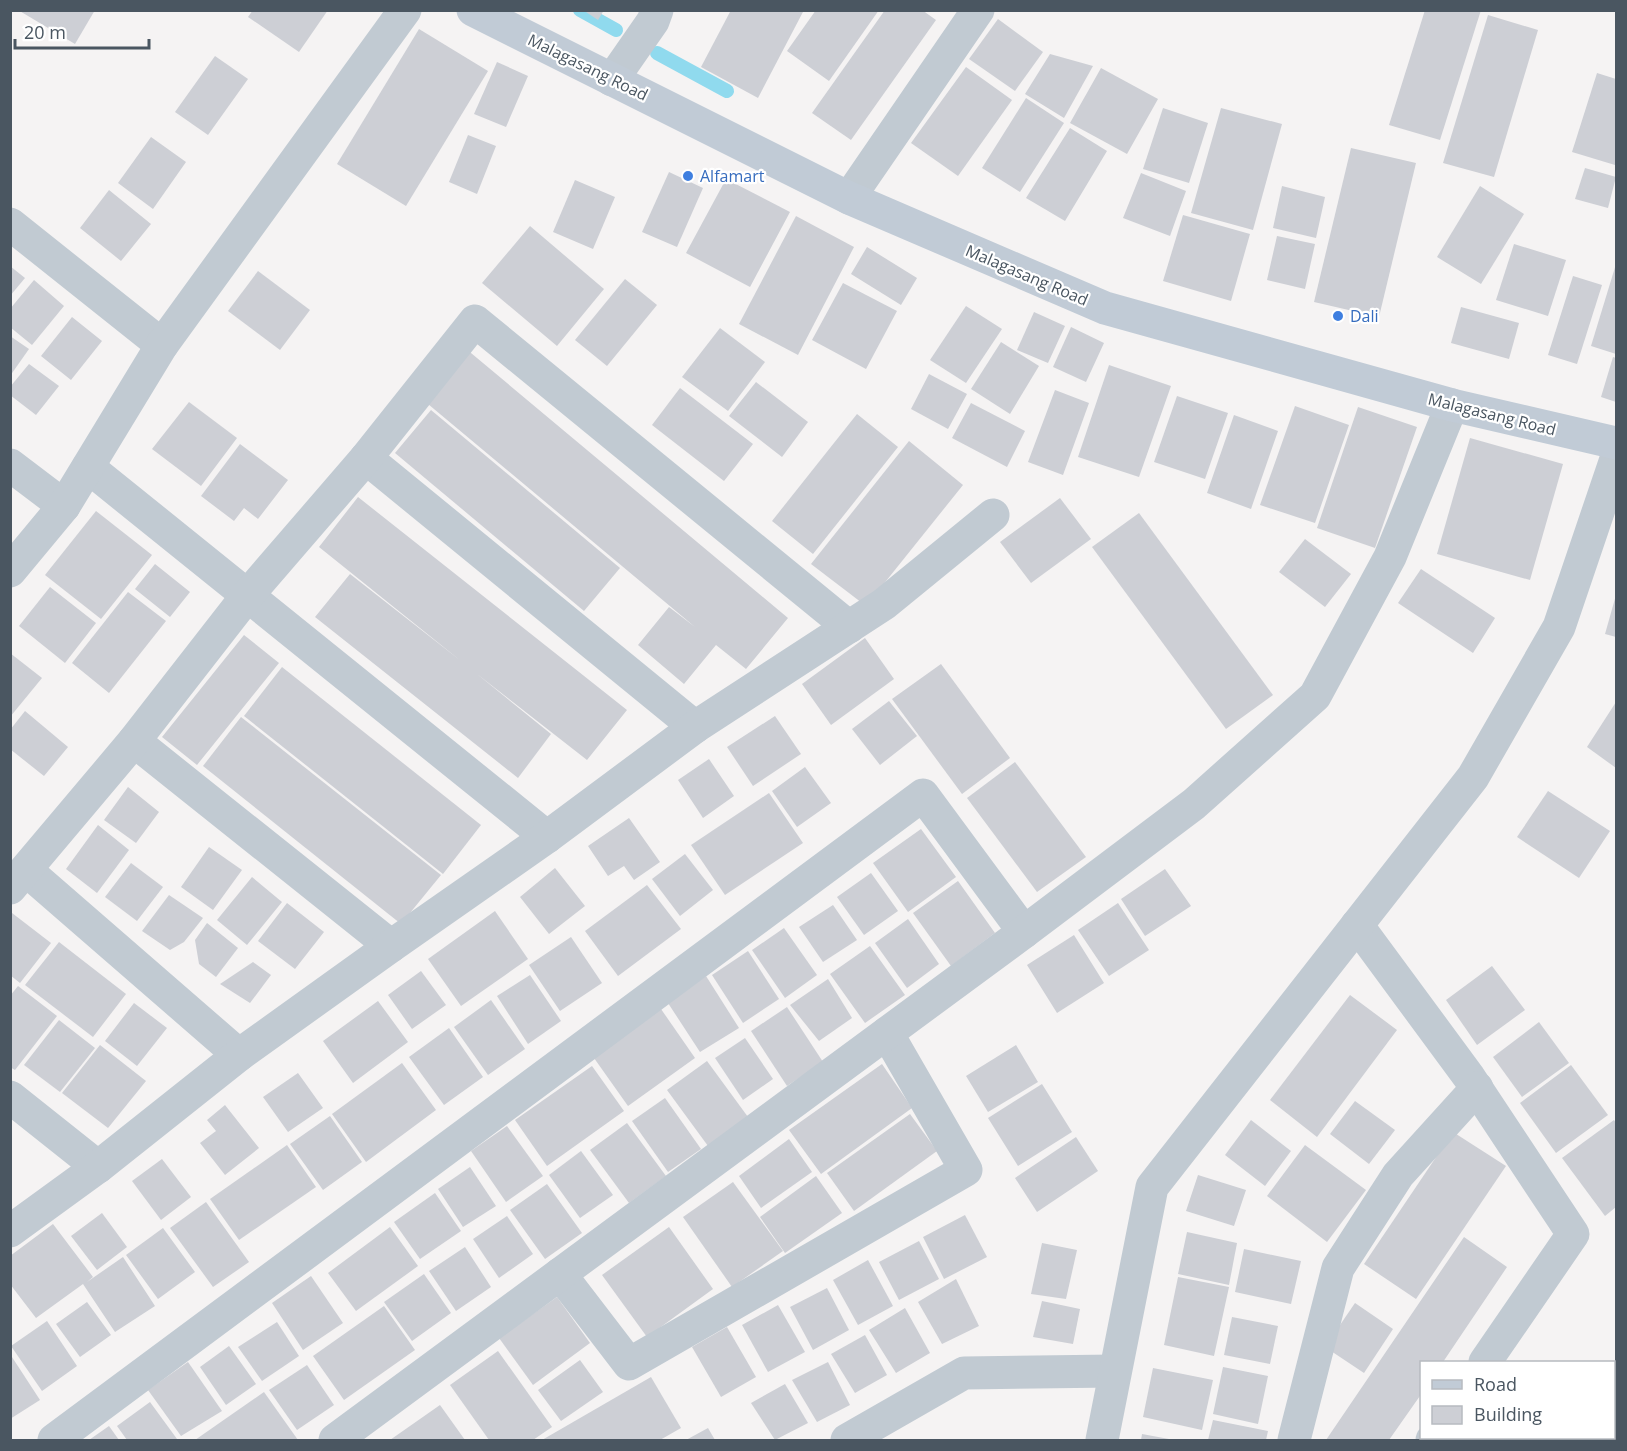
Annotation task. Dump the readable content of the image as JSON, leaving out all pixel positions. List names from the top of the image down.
{
  "streets": {
    "main road": ["Malagasang Road"]
  },
  "places": ["Alfamart", "Dali"],
  "legend": ["Road", "Building"],
  "scale_bar": "20 m"
}
